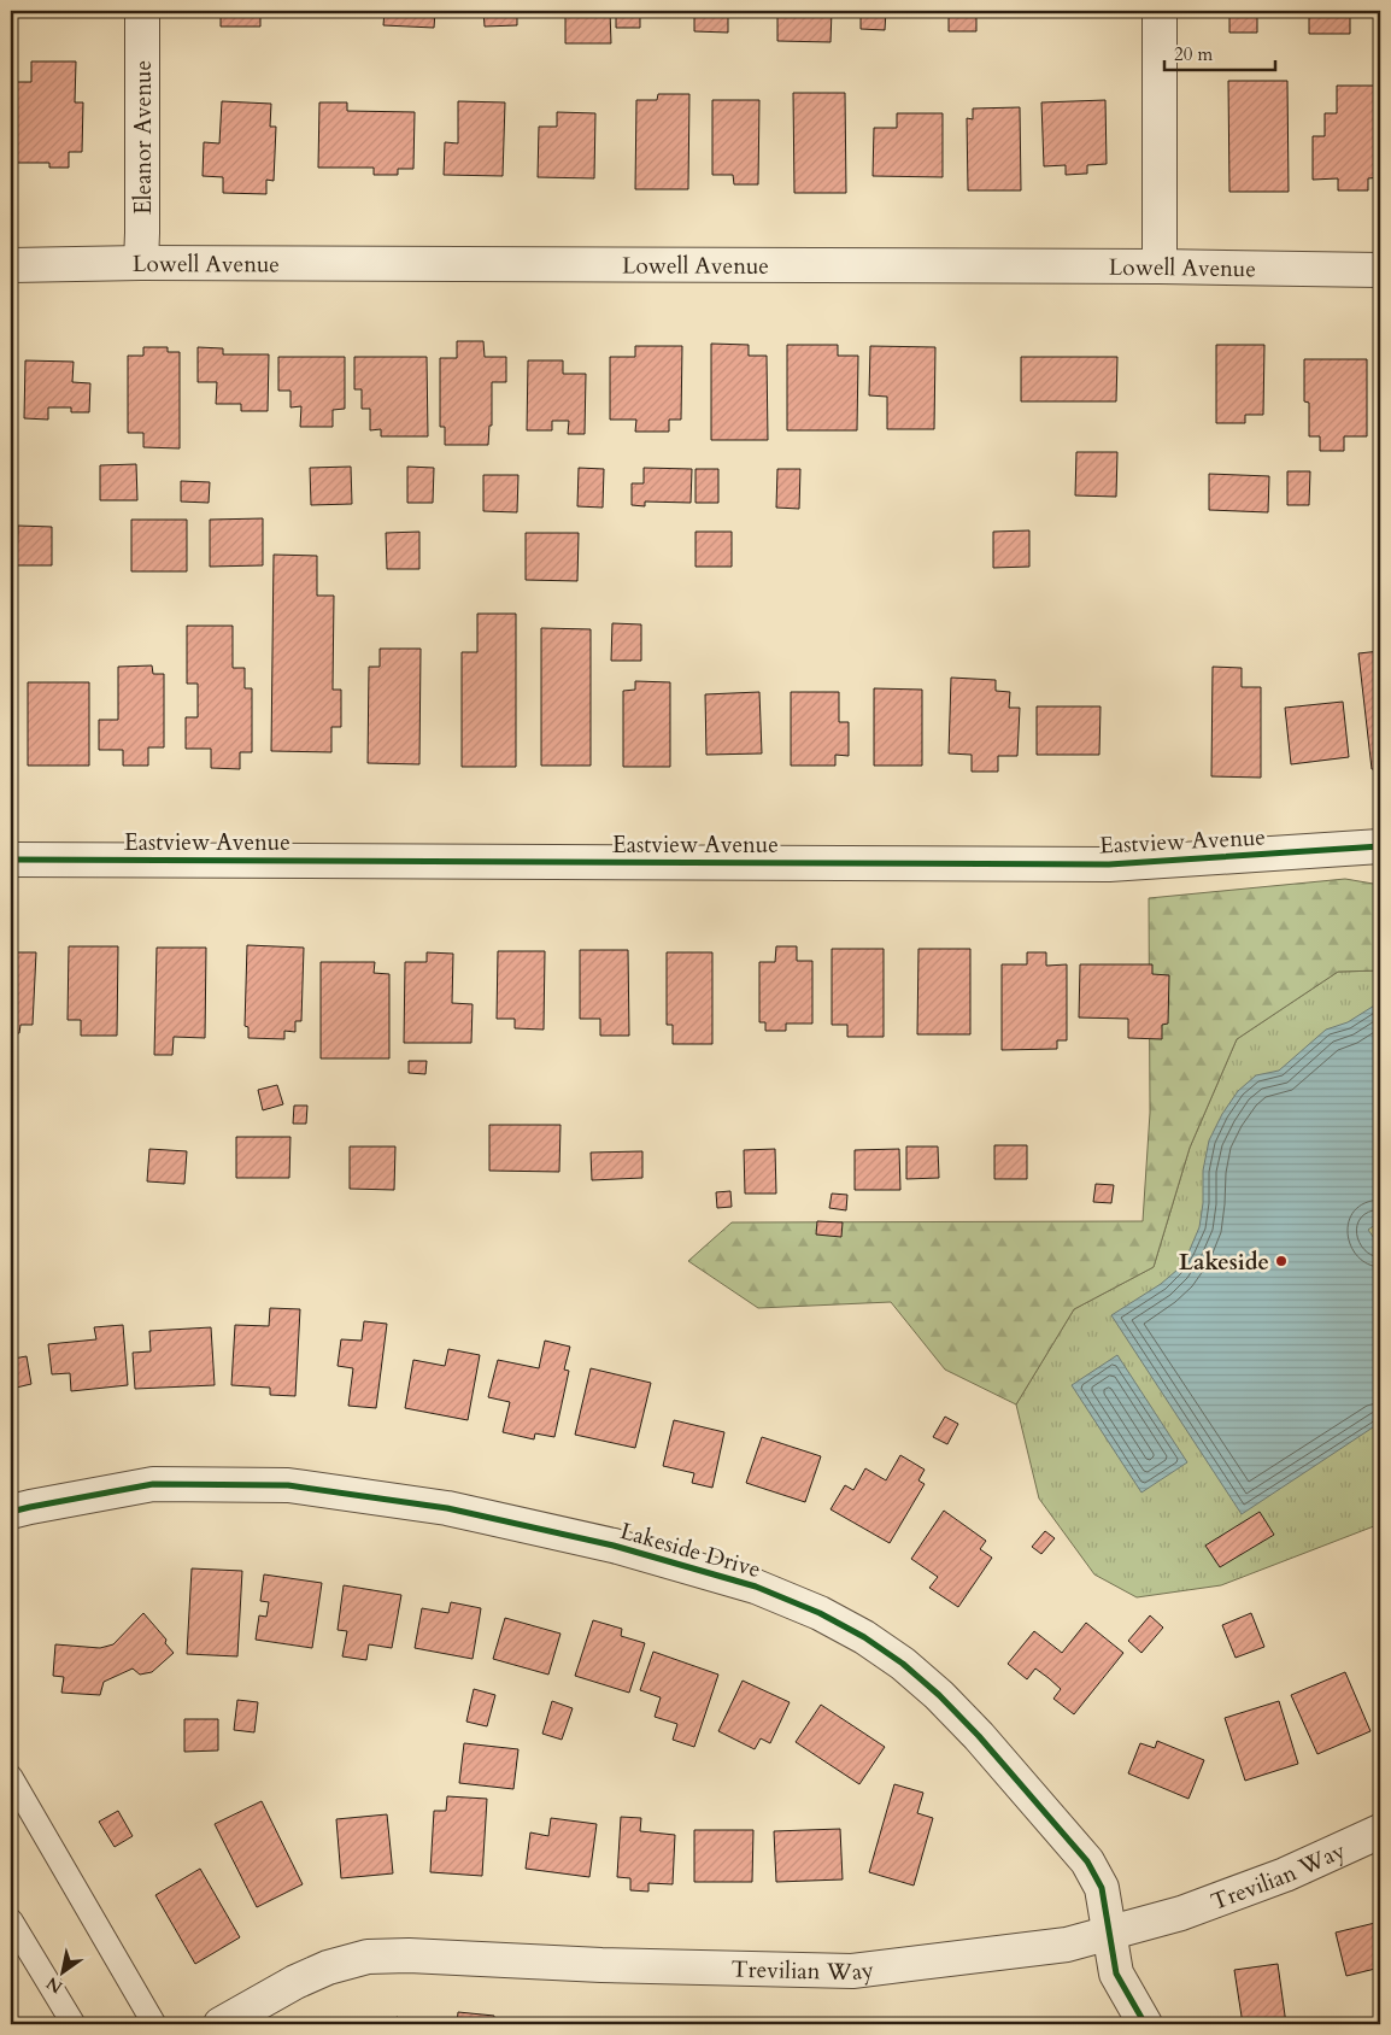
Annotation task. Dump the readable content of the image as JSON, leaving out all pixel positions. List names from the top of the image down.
{
  "streets": {
    "street": [
      "Eleanor Avenue",
      "Lowell Avenue",
      "Eastview Avenue",
      "Lakeside Drive",
      "Trevilian Way"
    ]
  },
  "crossings": [
    ["Eleanor Avenue", "Lowell Avenue"],
    ["Lakeside Drive", "Trevilian Way"]
  ],
  "places": ["Lakeside"],
  "scale_bar": "20 m",
  "north": "bottom left"
}
